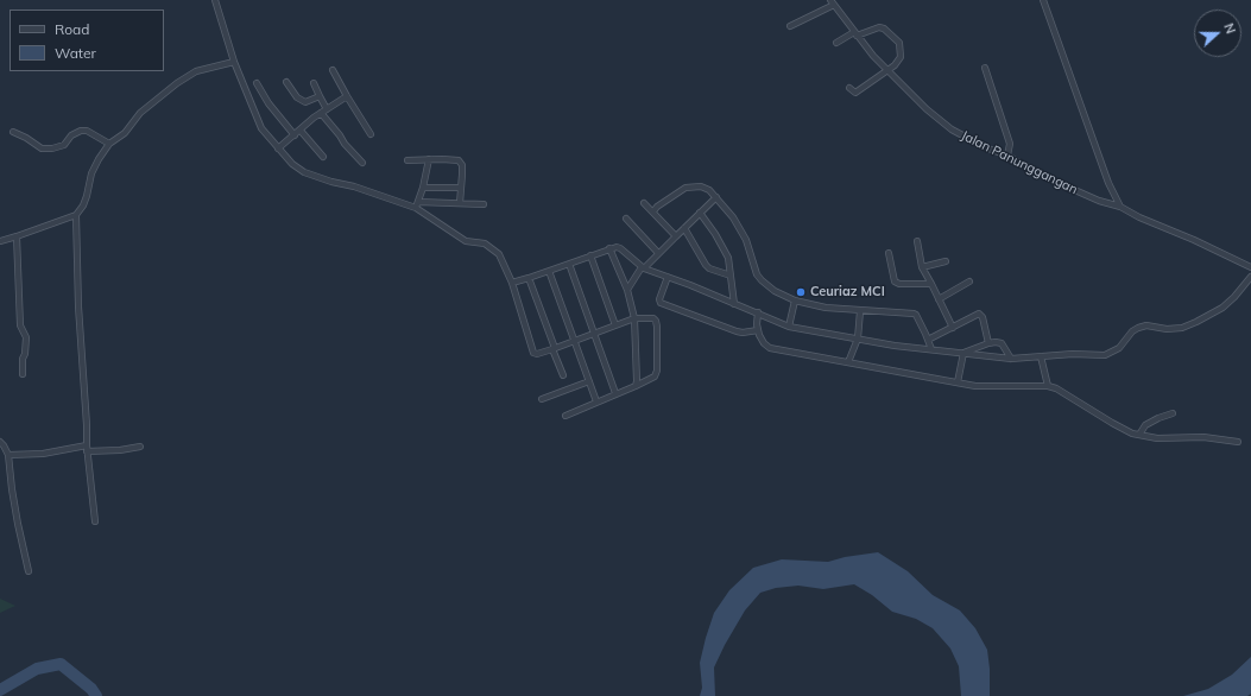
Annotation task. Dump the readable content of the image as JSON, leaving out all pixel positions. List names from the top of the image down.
{
  "streets": {
    "street": ["Jalan Panunggangan"]
  },
  "places": ["Ceuriaz MCI"],
  "legend": ["Road", "Water"],
  "north": "right"
}
